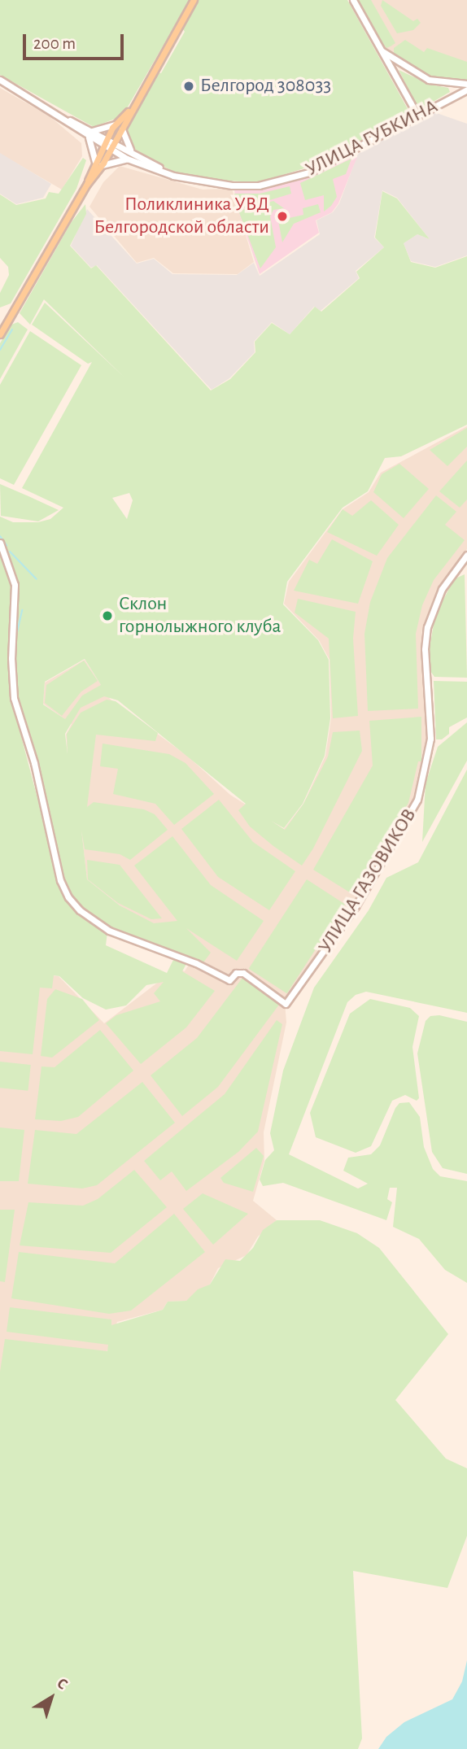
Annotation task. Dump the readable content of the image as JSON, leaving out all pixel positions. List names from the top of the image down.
{
  "streets": {
    "street": ["УЛИЦА ГУБКИНА", "УЛИЦА ГАЗОВИКОВ"]
  },
  "places": ["Белгород 308033", "Поликлиника УВД Белгородской области", "Склон горнолыжного клуба"],
  "scale_bar": "200 m",
  "north": "top right"
}
